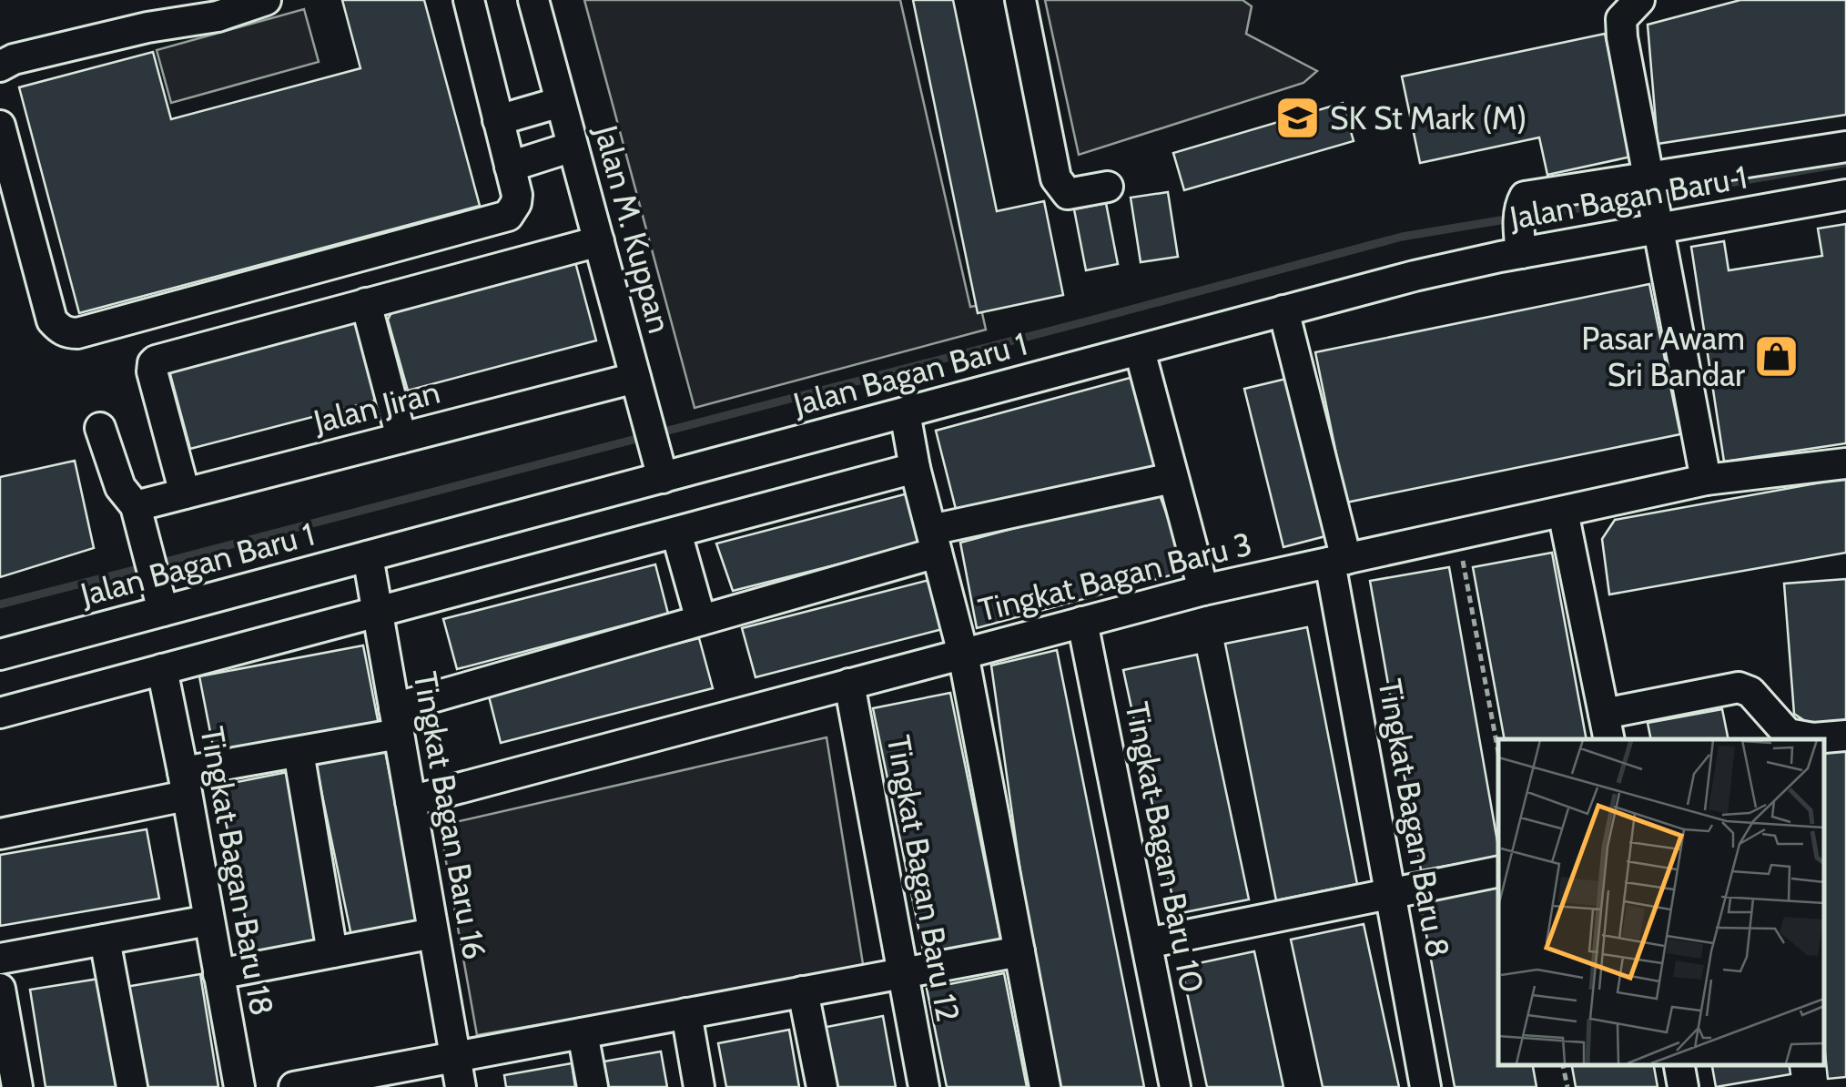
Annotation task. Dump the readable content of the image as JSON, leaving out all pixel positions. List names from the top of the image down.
{
  "streets": {
    "street": [
      "Jalan Bagan Baru 1",
      "Jalan M. Kuppan",
      "Jalan Jiran",
      "Tingkat Bagan Baru 3",
      "Tingkat Bagan Baru 16",
      "Tingkat Bagan Baru 8",
      "Tingkat Bagan Baru 10",
      "Tingkat Bagan Baru 18",
      "Tingkat Bagan Baru 12"
    ]
  },
  "crossings": [
    ["Jalan Bagan Baru 1", "Jalan M. Kuppan"],
    ["Jalan Bagan Baru 1", "Tingkat Bagan Baru 16"],
    ["Jalan Bagan Baru 1", "Tingkat Bagan Baru 8"],
    ["Jalan M. Kuppan", "Jalan Jiran"],
    ["Tingkat Bagan Baru 3", "Tingkat Bagan Baru 16"],
    ["Tingkat Bagan Baru 3", "Tingkat Bagan Baru 8"],
    ["Tingkat Bagan Baru 3", "Tingkat Bagan Baru 10"],
    ["Tingkat Bagan Baru 3", "Tingkat Bagan Baru 12"]
  ],
  "places": {
    "school or university": ["SK St Mark (M)"],
    "shop": ["Pasar Awam Sri Bandar"]
  }
}
